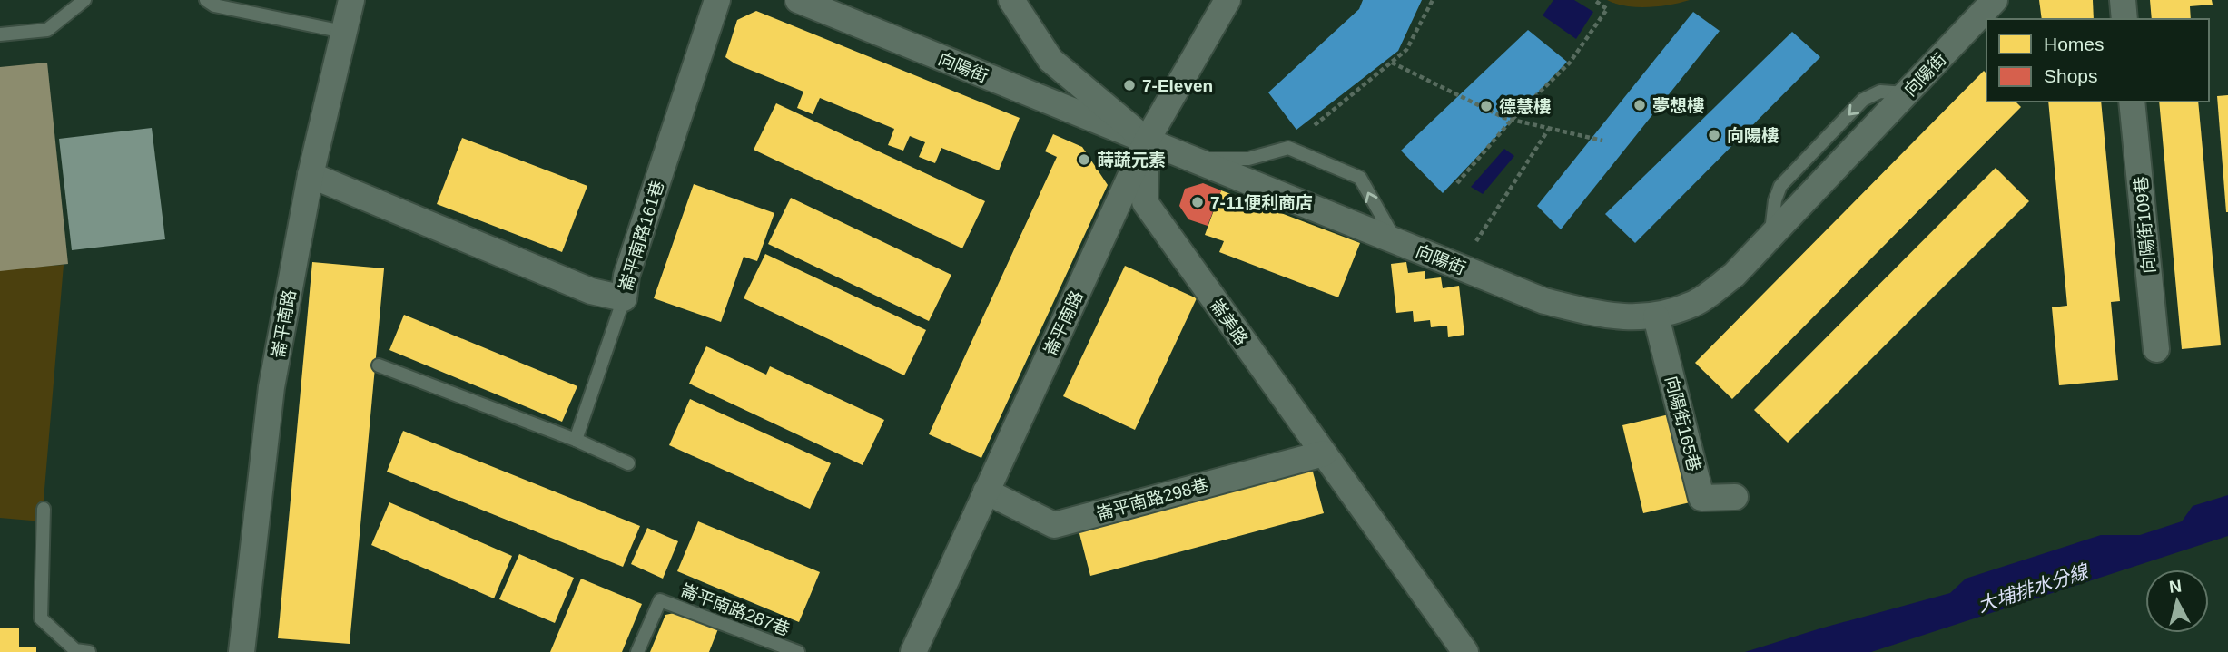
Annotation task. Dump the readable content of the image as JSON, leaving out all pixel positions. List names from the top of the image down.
{
  "streets": {
    "street": [
      "向陽街",
      "向陽街109巷",
      "崙平南路161巷",
      "崙美路",
      "崙平南路",
      "向陽街165巷",
      "崙平南路298巷"
    ],
    "lane": ["崙平南路287巷"]
  },
  "crossings": [
    ["向陽街", "崙美路"],
    ["向陽街", "崙平南路"],
    ["向陽街", "向陽街165巷"],
    ["崙平南路161巷", "崙平南路"],
    ["崙美路", "崙平南路"],
    ["崙美路", "崙平南路298巷"],
    ["崙平南路", "崙平南路298巷"]
  ],
  "water": ["大埔排水分線"],
  "places": [
    "7-Eleven",
    "夢想樓",
    "德慧樓",
    "向陽樓",
    "蒔蔬元素",
    "7-11便利商店"
  ],
  "legend": ["Homes", "Shops"],
  "north": "top"
}
